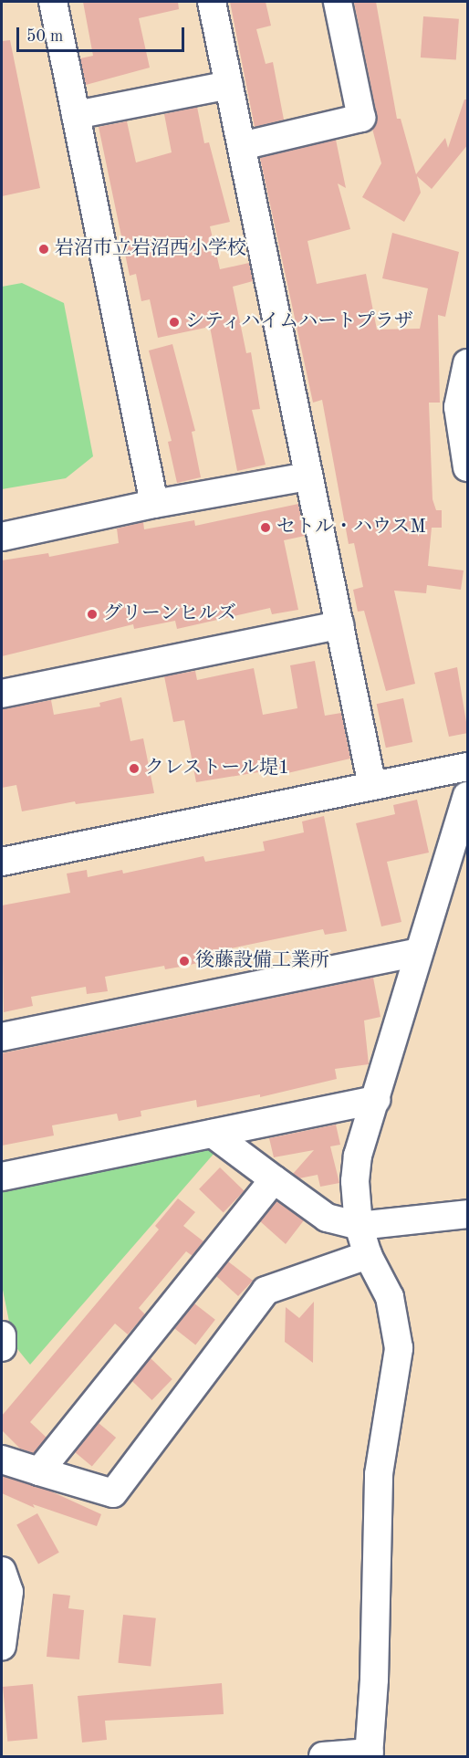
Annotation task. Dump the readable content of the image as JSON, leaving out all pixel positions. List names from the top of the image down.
{
  "places": [
    "岩沼市立岩沼西小学校",
    "シティハイムハートプラザ",
    "セトル・ハウスM",
    "グリーンヒルズ",
    "クレストール堤1",
    "後藤設備工業所"
  ],
  "scale_bar": "50 m"
}
